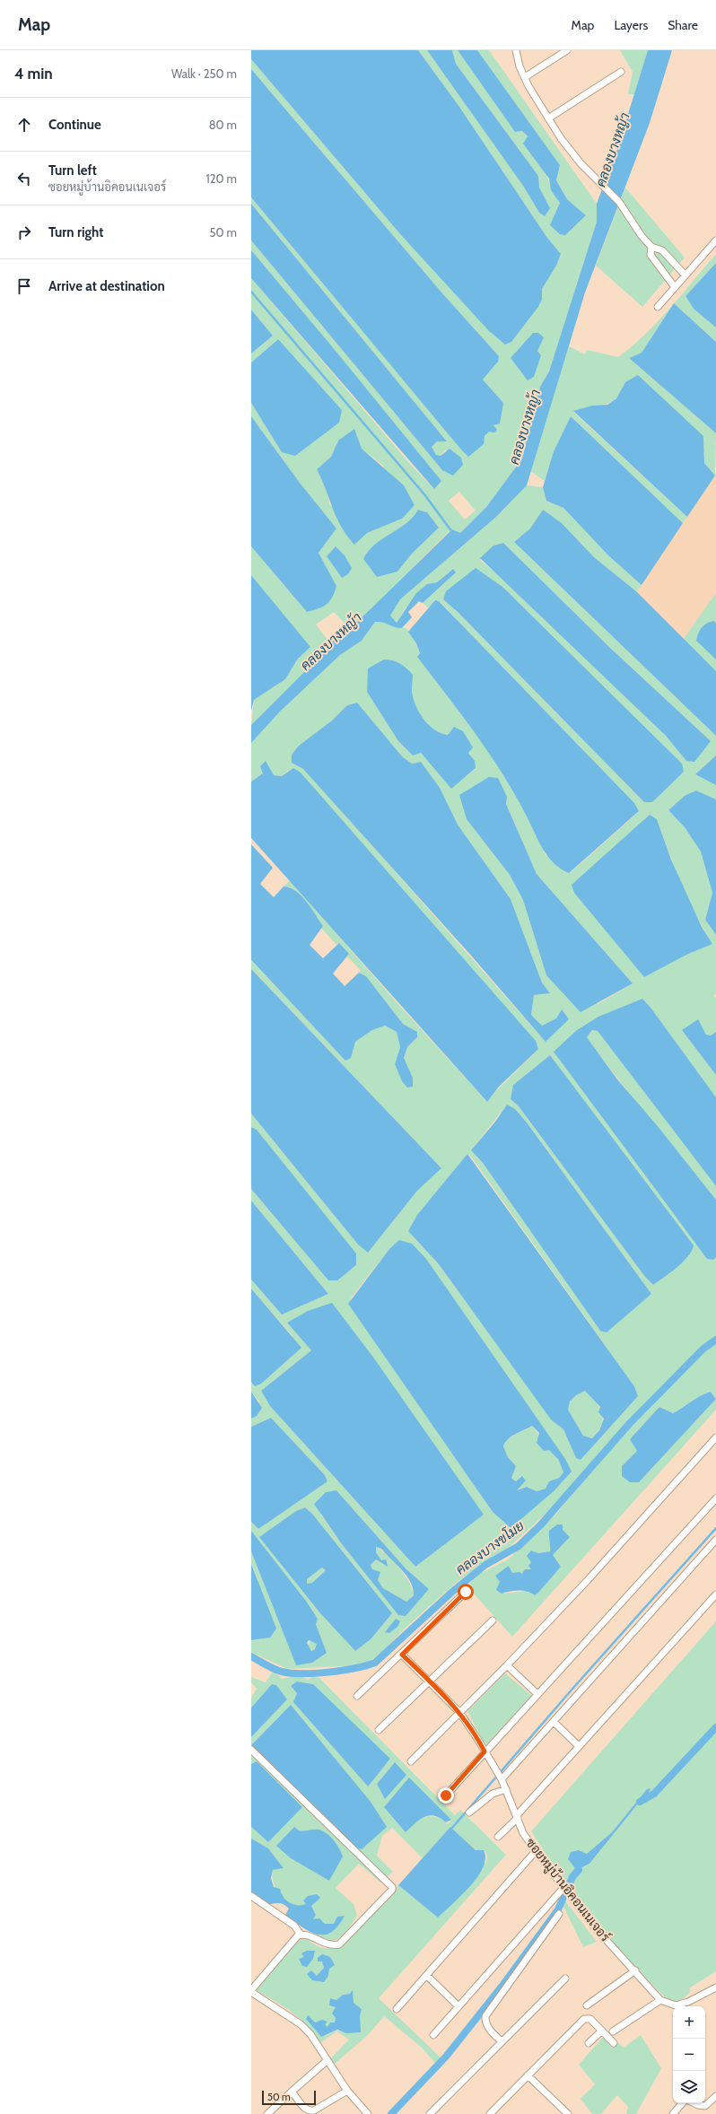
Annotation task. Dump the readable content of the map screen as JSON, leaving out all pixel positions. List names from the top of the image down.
{
  "streets": {
    "street": ["ซอยหมู่บ้านอิคอนเนเจอร์"]
  },
  "water": ["คลองบางหญ้า", "คลองบางขโมย"],
  "scale_bar": "50 m",
  "page": {
    "header": "Map",
    "nav": ["Map", "Layers", "Share"],
    "heading": ["4 min", "Walk · 250 m"],
    "list": [
      ["Continue", "80 m"],
      ["Turn left", "ซอยหมู่บ้านอิคอนเนเจอร์", "120 m"],
      ["Turn right", "50 m"],
      "Arrive at destination"
    ],
    "map_buttons": ["+", "−"],
    "scale": "50 m"
  }
}
